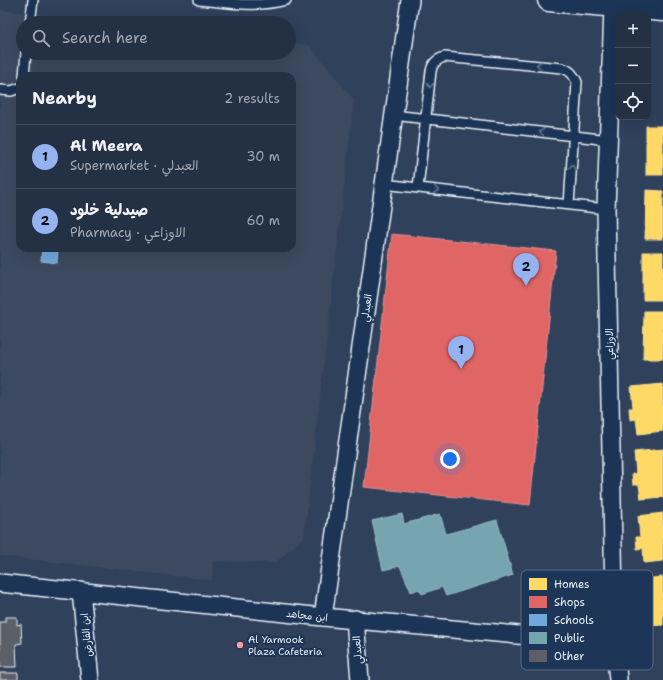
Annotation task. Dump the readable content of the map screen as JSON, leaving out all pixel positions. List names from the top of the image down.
{
  "streets": {
    "street": [
      "العبدلي",
      "الاوزاعي",
      "ابن مجاهد",
      "ابن الفارض"
    ]
  },
  "crossings": [
    ["العبدلي", "ابن مجاهد"],
    ["ابن مجاهد", "ابن الفارض"]
  ],
  "places": ["Al Yarmook Plaza Cafeteria"],
  "legend": [
    "Homes",
    "Shops",
    "Schools",
    "Public",
    "Other"
  ],
  "page": {
    "map_buttons": ["+", "−"],
    "search": "Search here",
    "heading": ["Nearby", "2 results"],
    "list": [
      {
        "mark": "1",
        "name": "Al Meera",
        "note": "Supermarket · العبدلي",
        "value": "30 m"
      },
      {
        "mark": "2",
        "name": "صيدلية خلود",
        "note": "Pharmacy · الاوزاعي",
        "value": "60 m"
      }
    ],
    "pins": ["2", "1"]
  }
}
